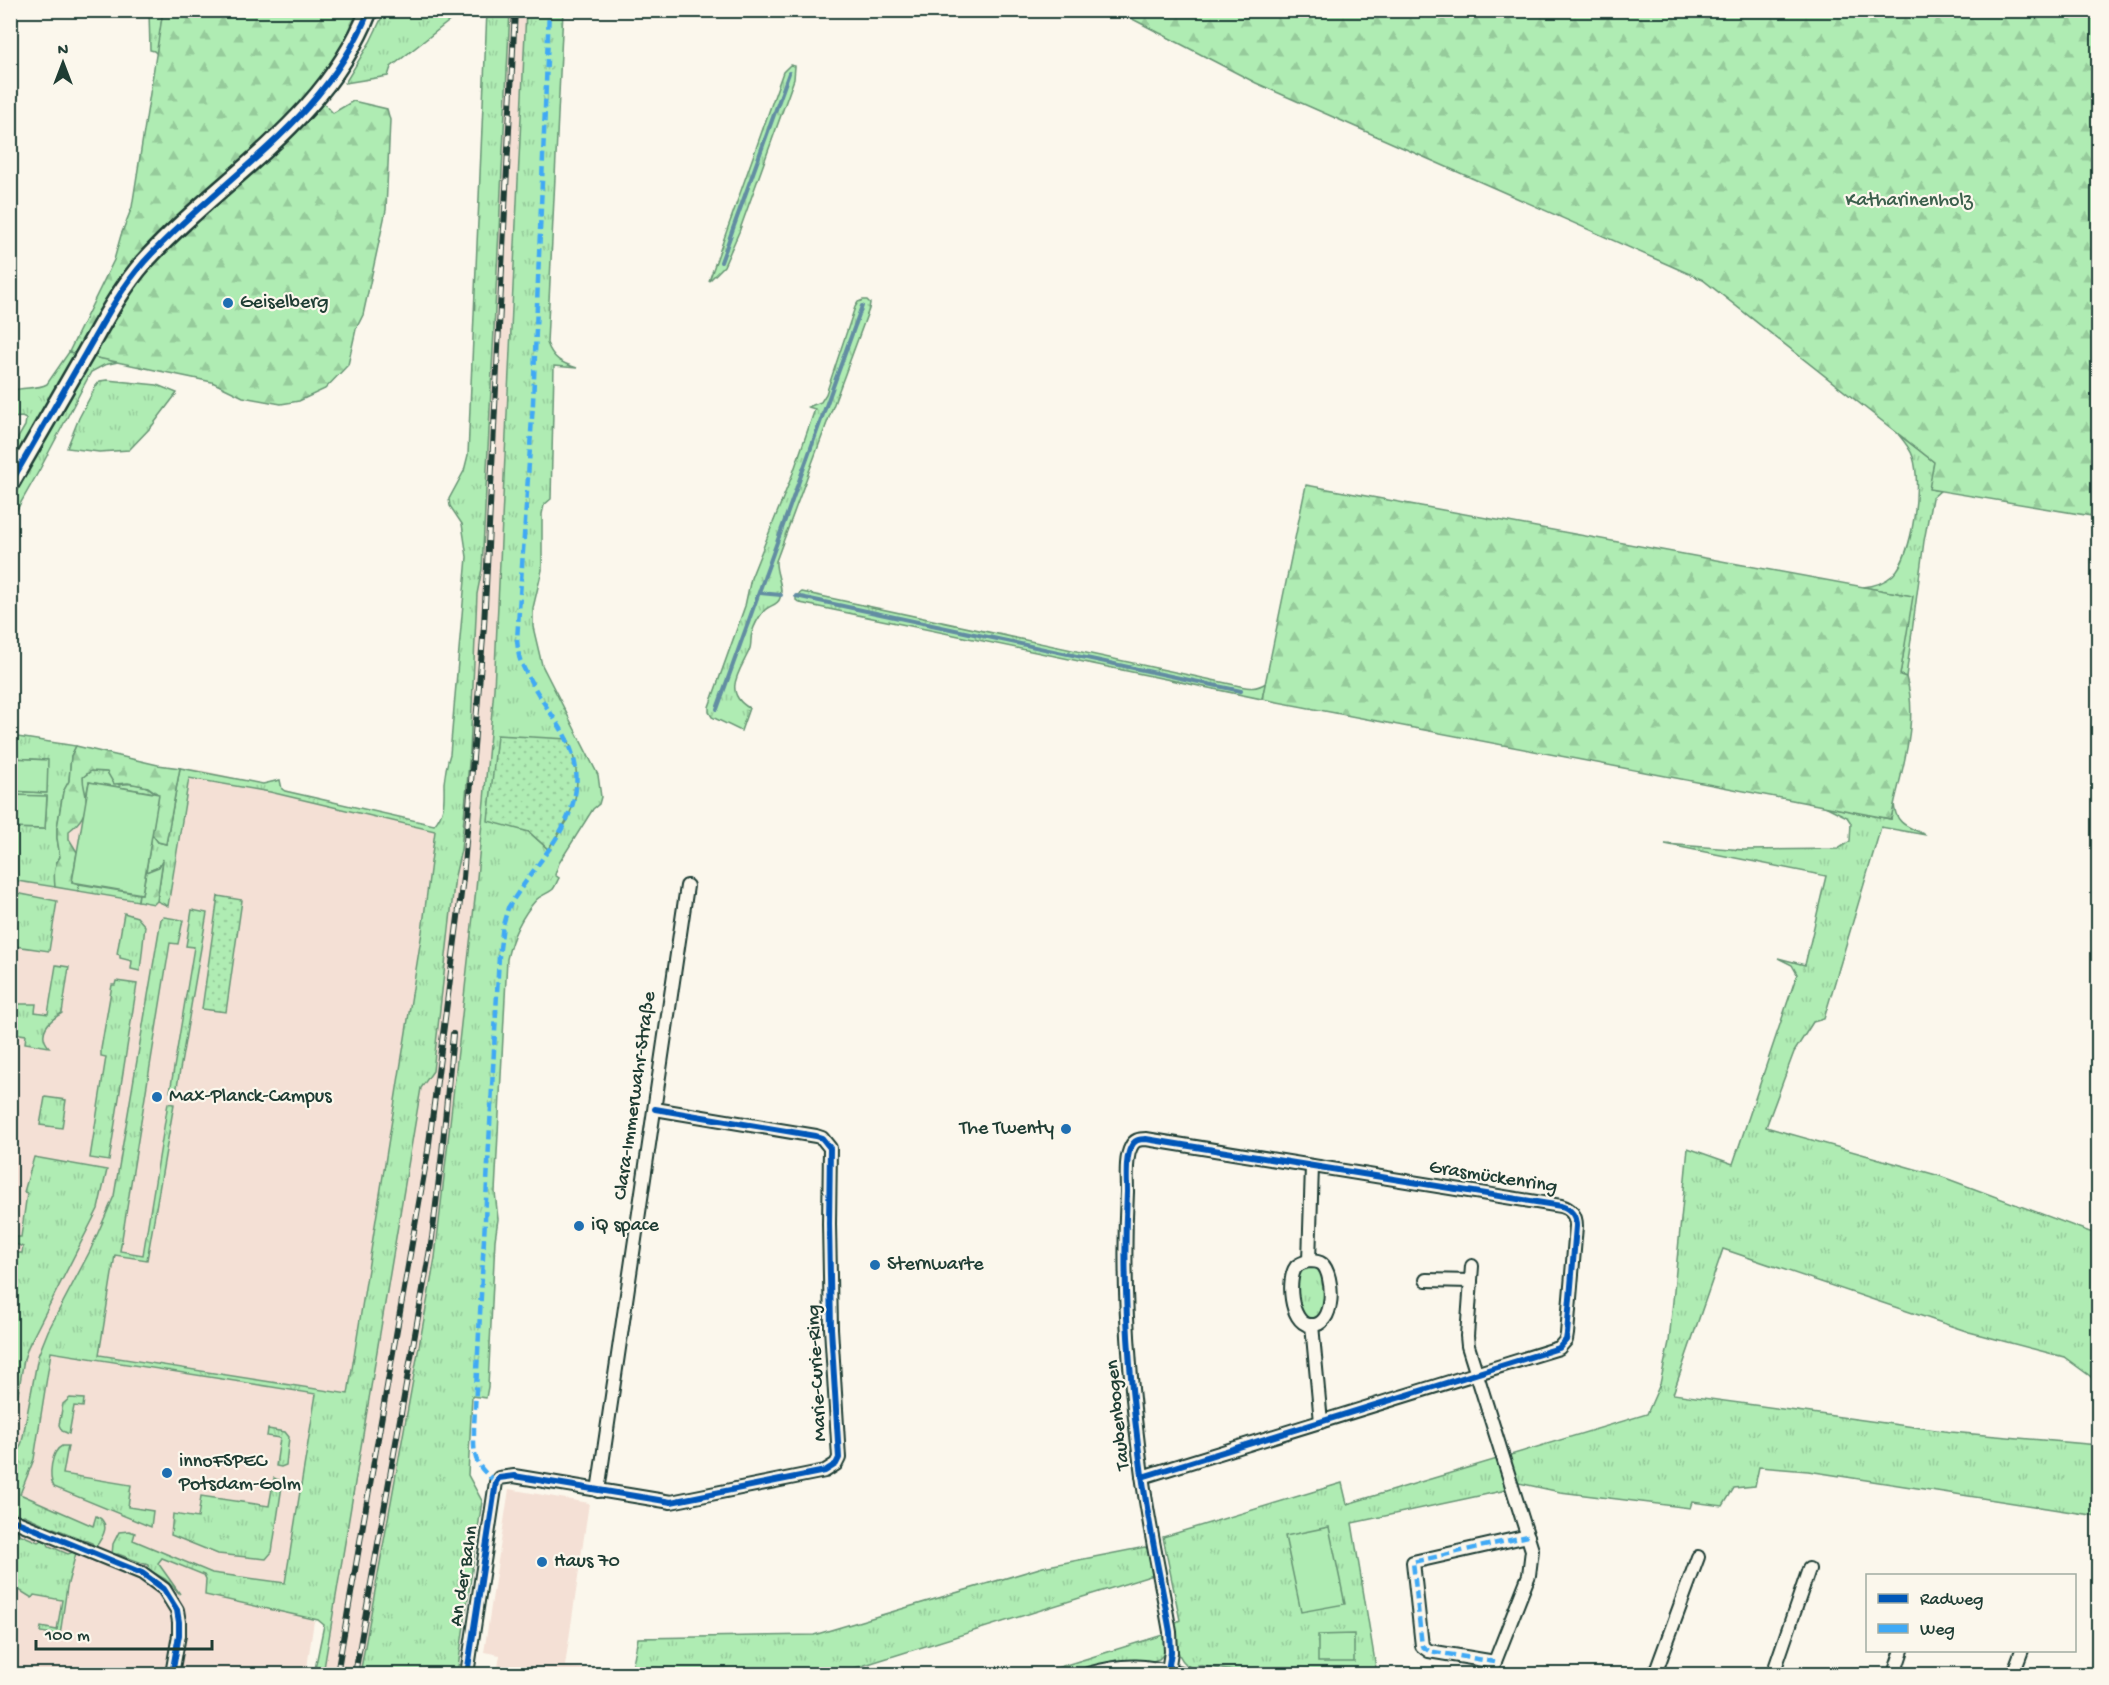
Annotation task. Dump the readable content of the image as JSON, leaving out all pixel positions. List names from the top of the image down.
{
  "streets": {
    "street": [
      "Clara-Immerwahr-Straße",
      "Grasmückenring",
      "Marie-Curie-Ring",
      "Taubenbogen",
      "An der Bahn"
    ]
  },
  "crossings": [
    ["Clara-Immerwahr-Straße", "Marie-Curie-Ring"],
    ["Grasmückenring", "Taubenbogen"],
    ["Marie-Curie-Ring", "An der Bahn"]
  ],
  "parks": ["Katharinenholz"],
  "places": [
    "Geiselberg",
    "Max-Planck-Campus",
    "The Twenty",
    "iQ space",
    "Sternwarte",
    "innoFSPEC Potsdam-Golm",
    "Haus 70"
  ],
  "legend": ["Radweg", "Weg"],
  "scale_bar": "100 m",
  "north": "top"
}
